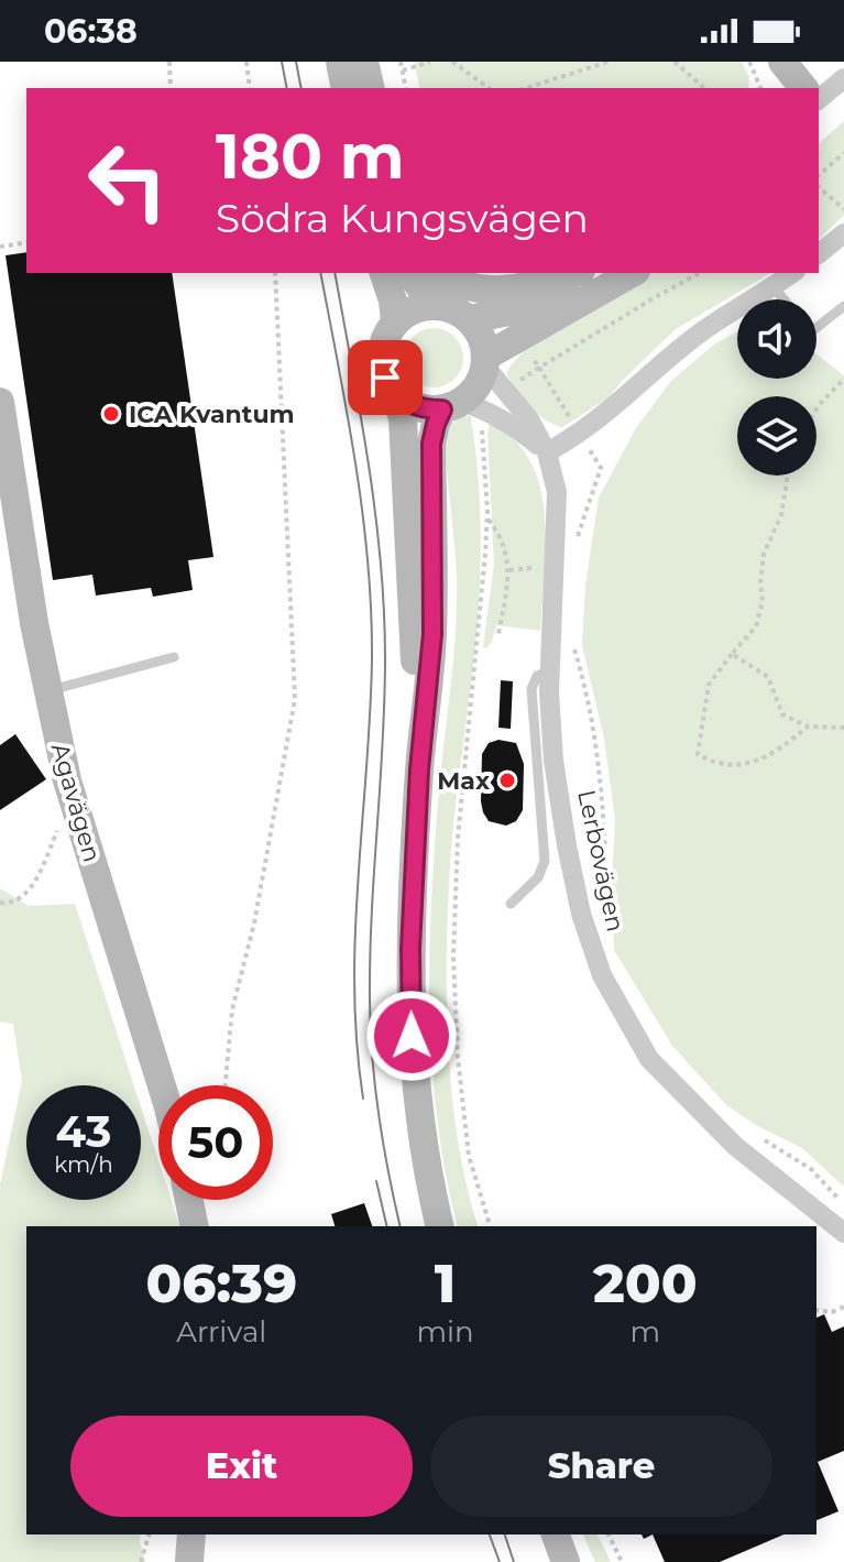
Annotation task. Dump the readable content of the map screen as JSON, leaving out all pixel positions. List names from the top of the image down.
{
  "streets": {
    "main road": ["Agavägen"],
    "street": ["Lerbovägen"]
  },
  "places": ["ICA Kvantum", "Max"],
  "page": {
    "status": "06:38",
    "turn": ["180 m", "Södra Kungsvägen"],
    "speed": "43 km/h",
    "limit": "50",
    "eta": [
      "06:39",
      "Arrival",
      "1",
      "min",
      "200",
      "m"
    ],
    "buttons": ["Exit", "Share"]
  }
}
